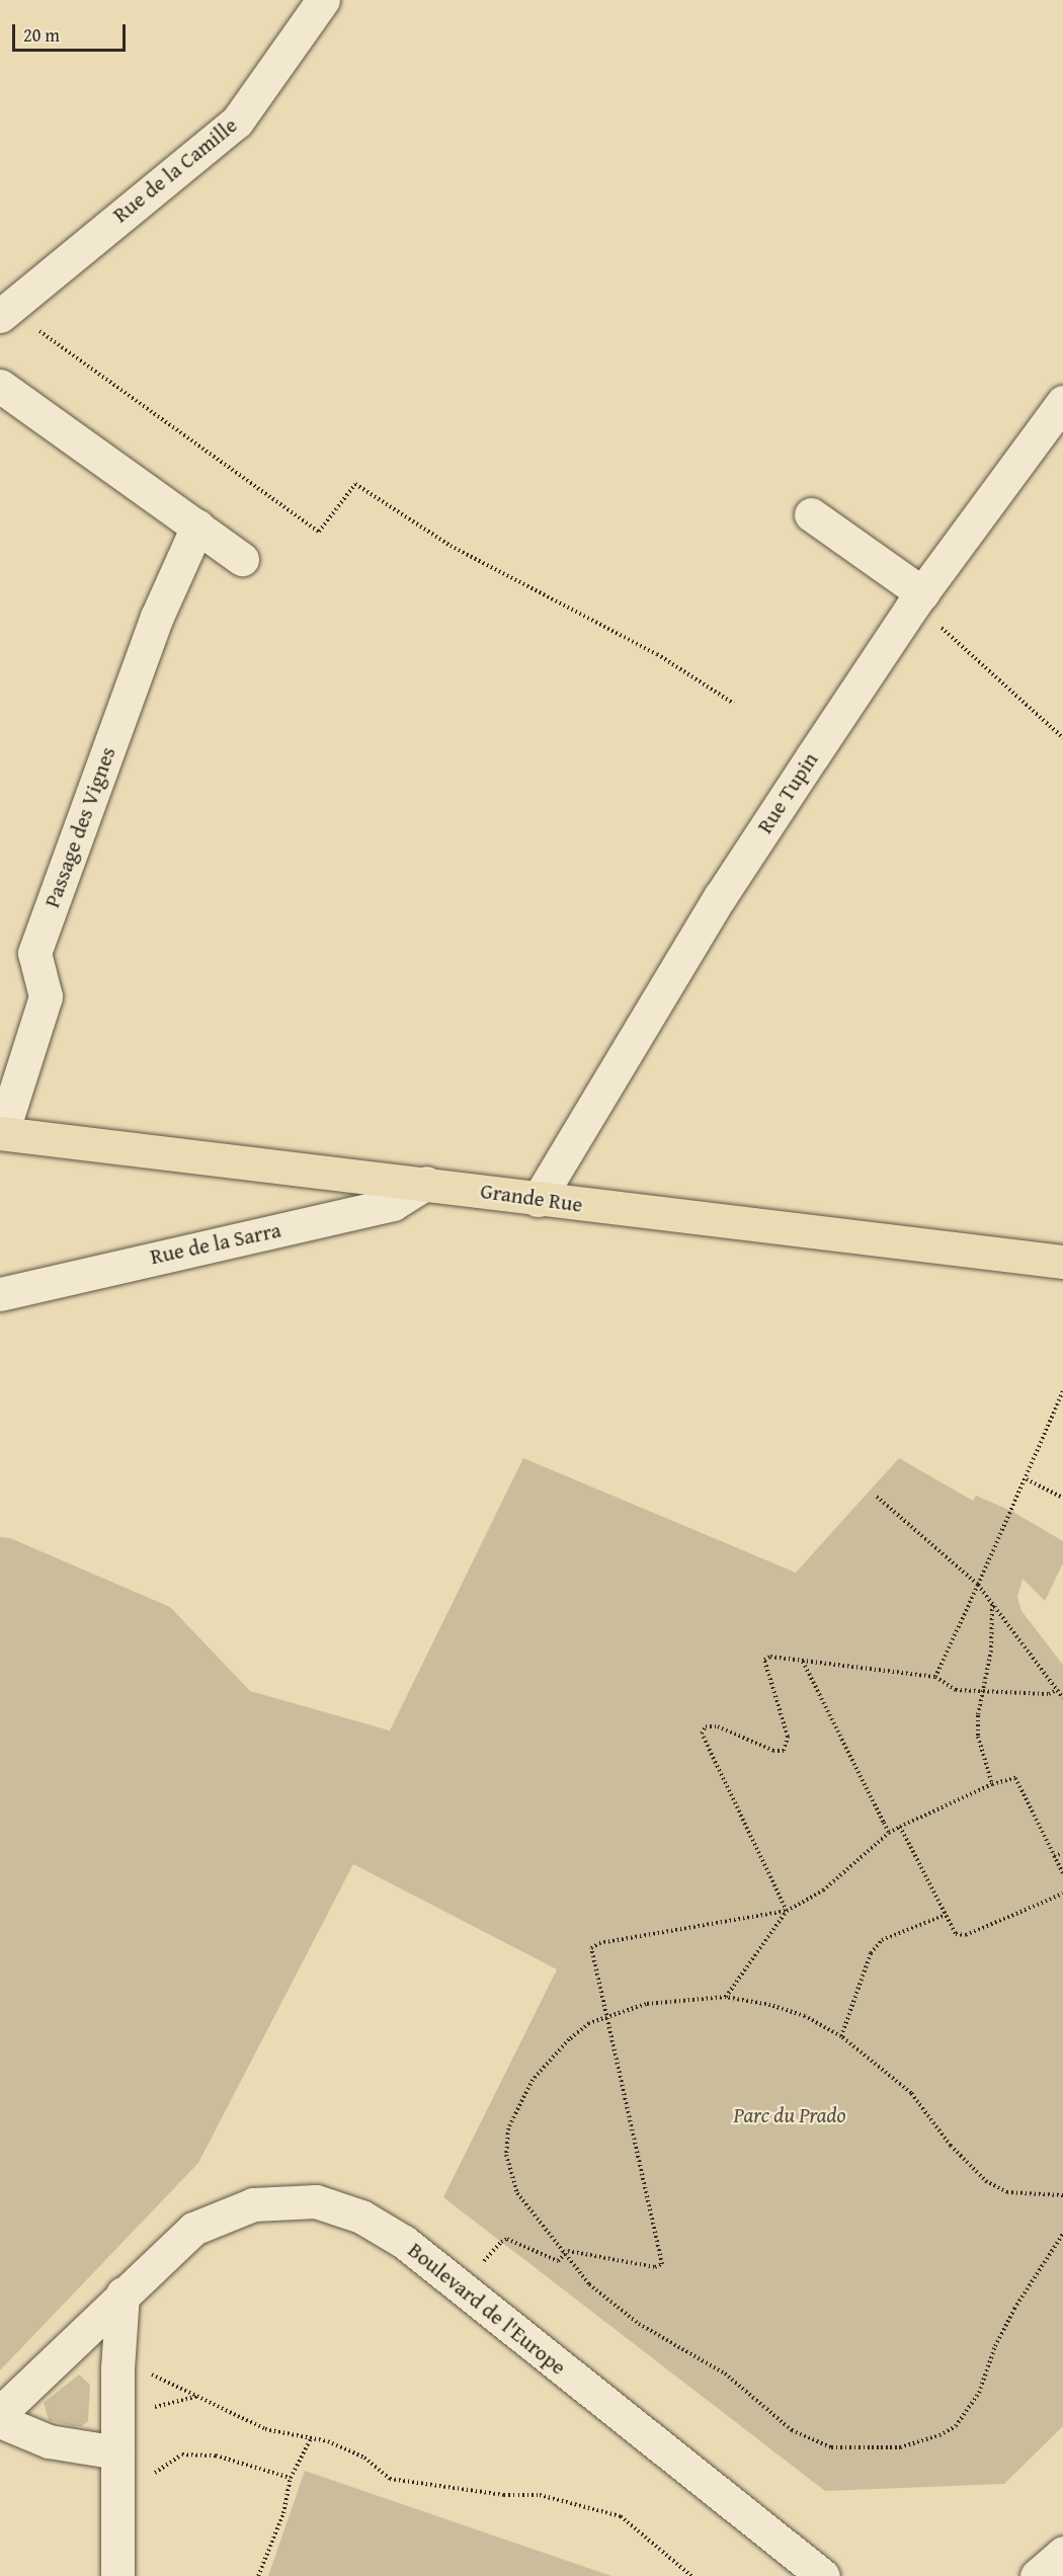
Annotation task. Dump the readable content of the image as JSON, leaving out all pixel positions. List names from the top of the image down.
{
  "streets": {
    "main road": ["Grande Rue"],
    "street": [
      "Rue de la Camille",
      "Rue Tupin",
      "Passage des Vignes",
      "Rue de la Sarra",
      "Boulevard de l'Europe"
    ]
  },
  "crossings": [
    ["Rue Tupin", "Grande Rue"],
    ["Passage des Vignes", "Grande Rue"],
    ["Grande Rue", "Rue de la Sarra"]
  ],
  "parks": ["Parc du Prado"],
  "scale_bar": "20 m"
}
